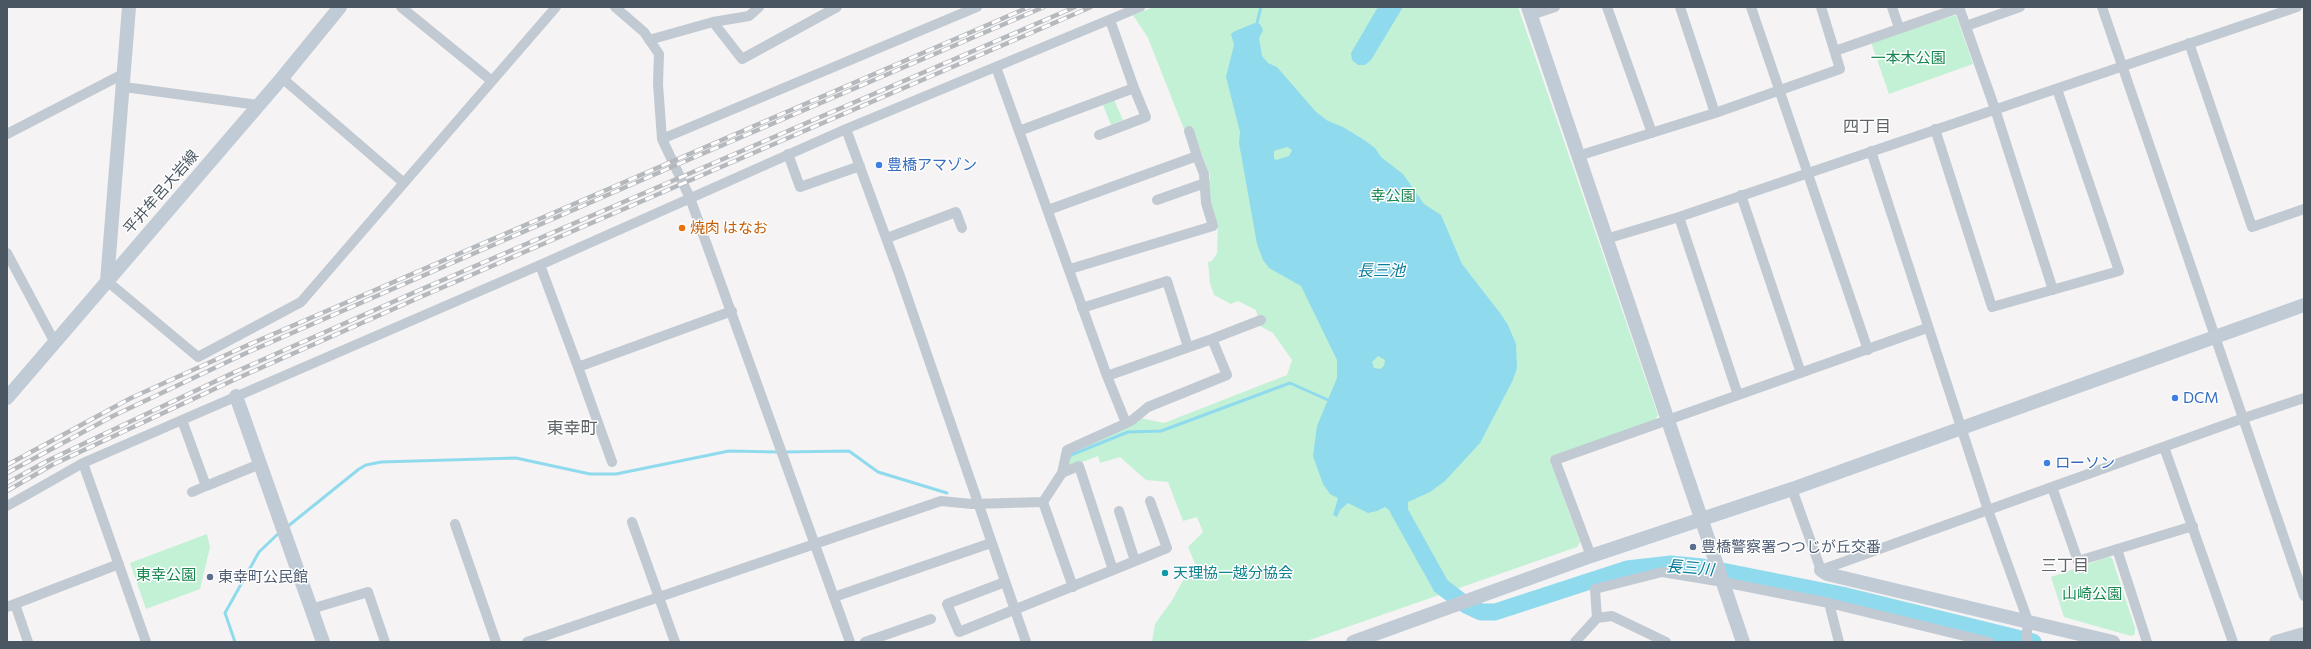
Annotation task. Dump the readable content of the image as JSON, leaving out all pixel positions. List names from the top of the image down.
{
  "streets": {
    "street": ["平井牟呂大岩線"]
  },
  "districts": ["四丁目", "東幸町", "三丁目"],
  "water": ["長三池", "長三川"],
  "parks": [
    "一本木公園",
    "幸公園",
    "東幸公園",
    "山崎公園"
  ],
  "places": [
    "豊橋アマゾン",
    "焼肉 はなお",
    "DCM",
    "ローソン",
    "豊橋警察署つつじが丘交番",
    "天理協一越分協会",
    "東幸町公民館"
  ]
}
